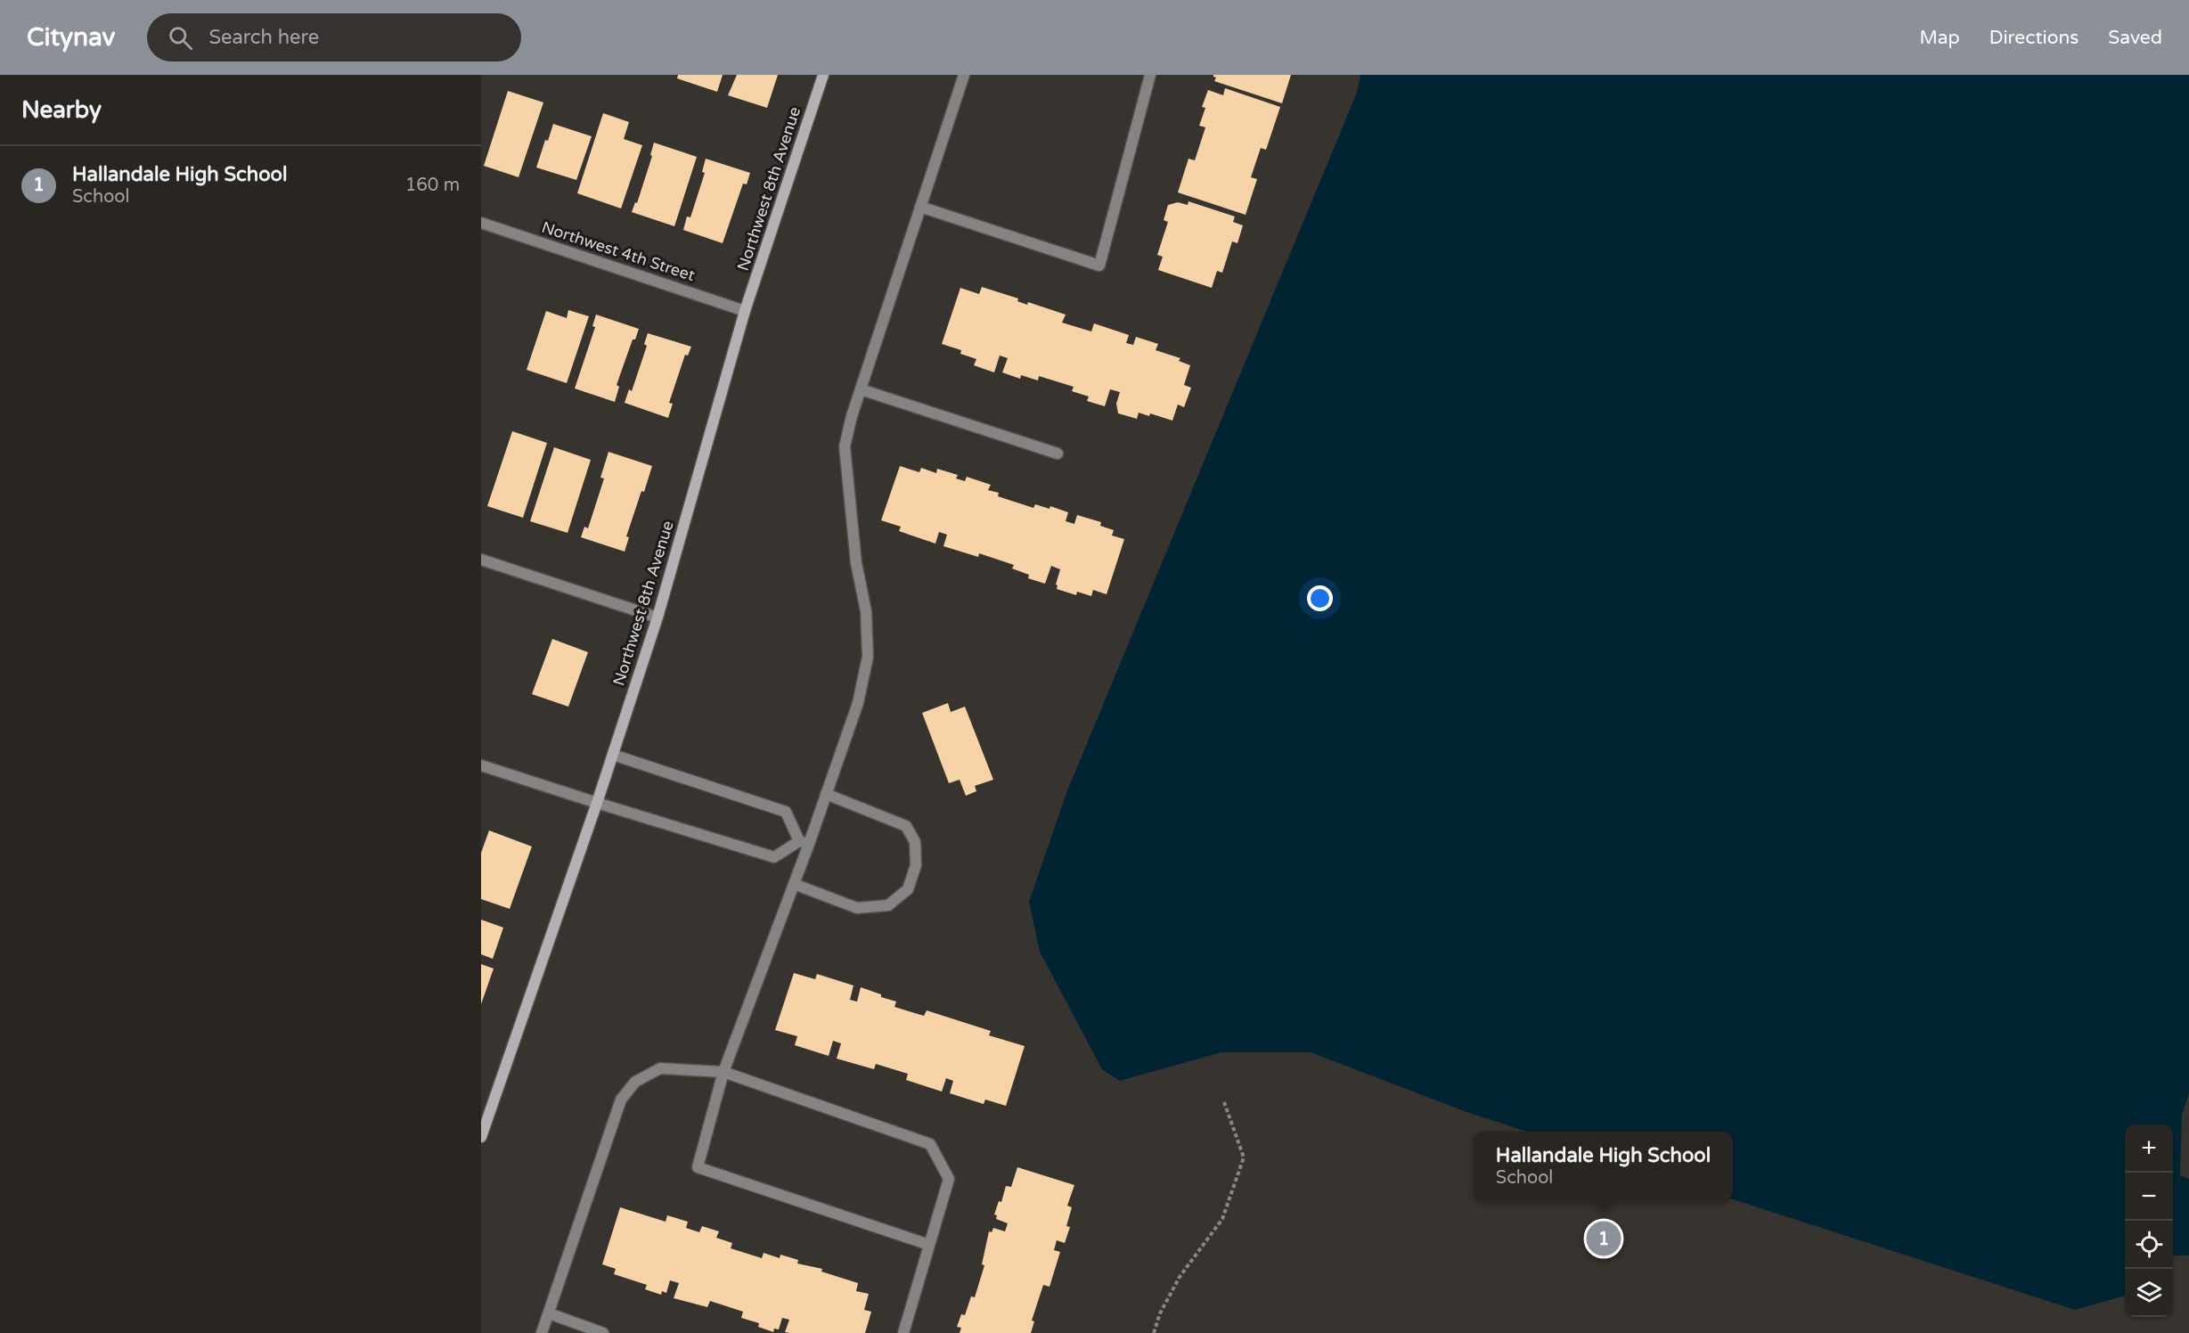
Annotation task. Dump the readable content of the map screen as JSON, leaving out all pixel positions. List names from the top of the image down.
{
  "streets": {
    "street": ["Northwest 8th Avenue", "Northwest 4th Street"]
  },
  "crossings": [
    ["Northwest 8th Avenue", "Northwest 4th Street"]
  ],
  "page": {
    "header": "Citynav",
    "search": "Search here",
    "nav": ["Map", "Directions", "Saved"],
    "heading": "Nearby",
    "list": [
      {
        "mark": "1",
        "name": "Hallandale High School",
        "note": "School",
        "value": "160 m"
      }
    ],
    "map_buttons": ["+", "−"],
    "popup": ["Hallandale High School", "School"],
    "pins": "1"
  }
}
